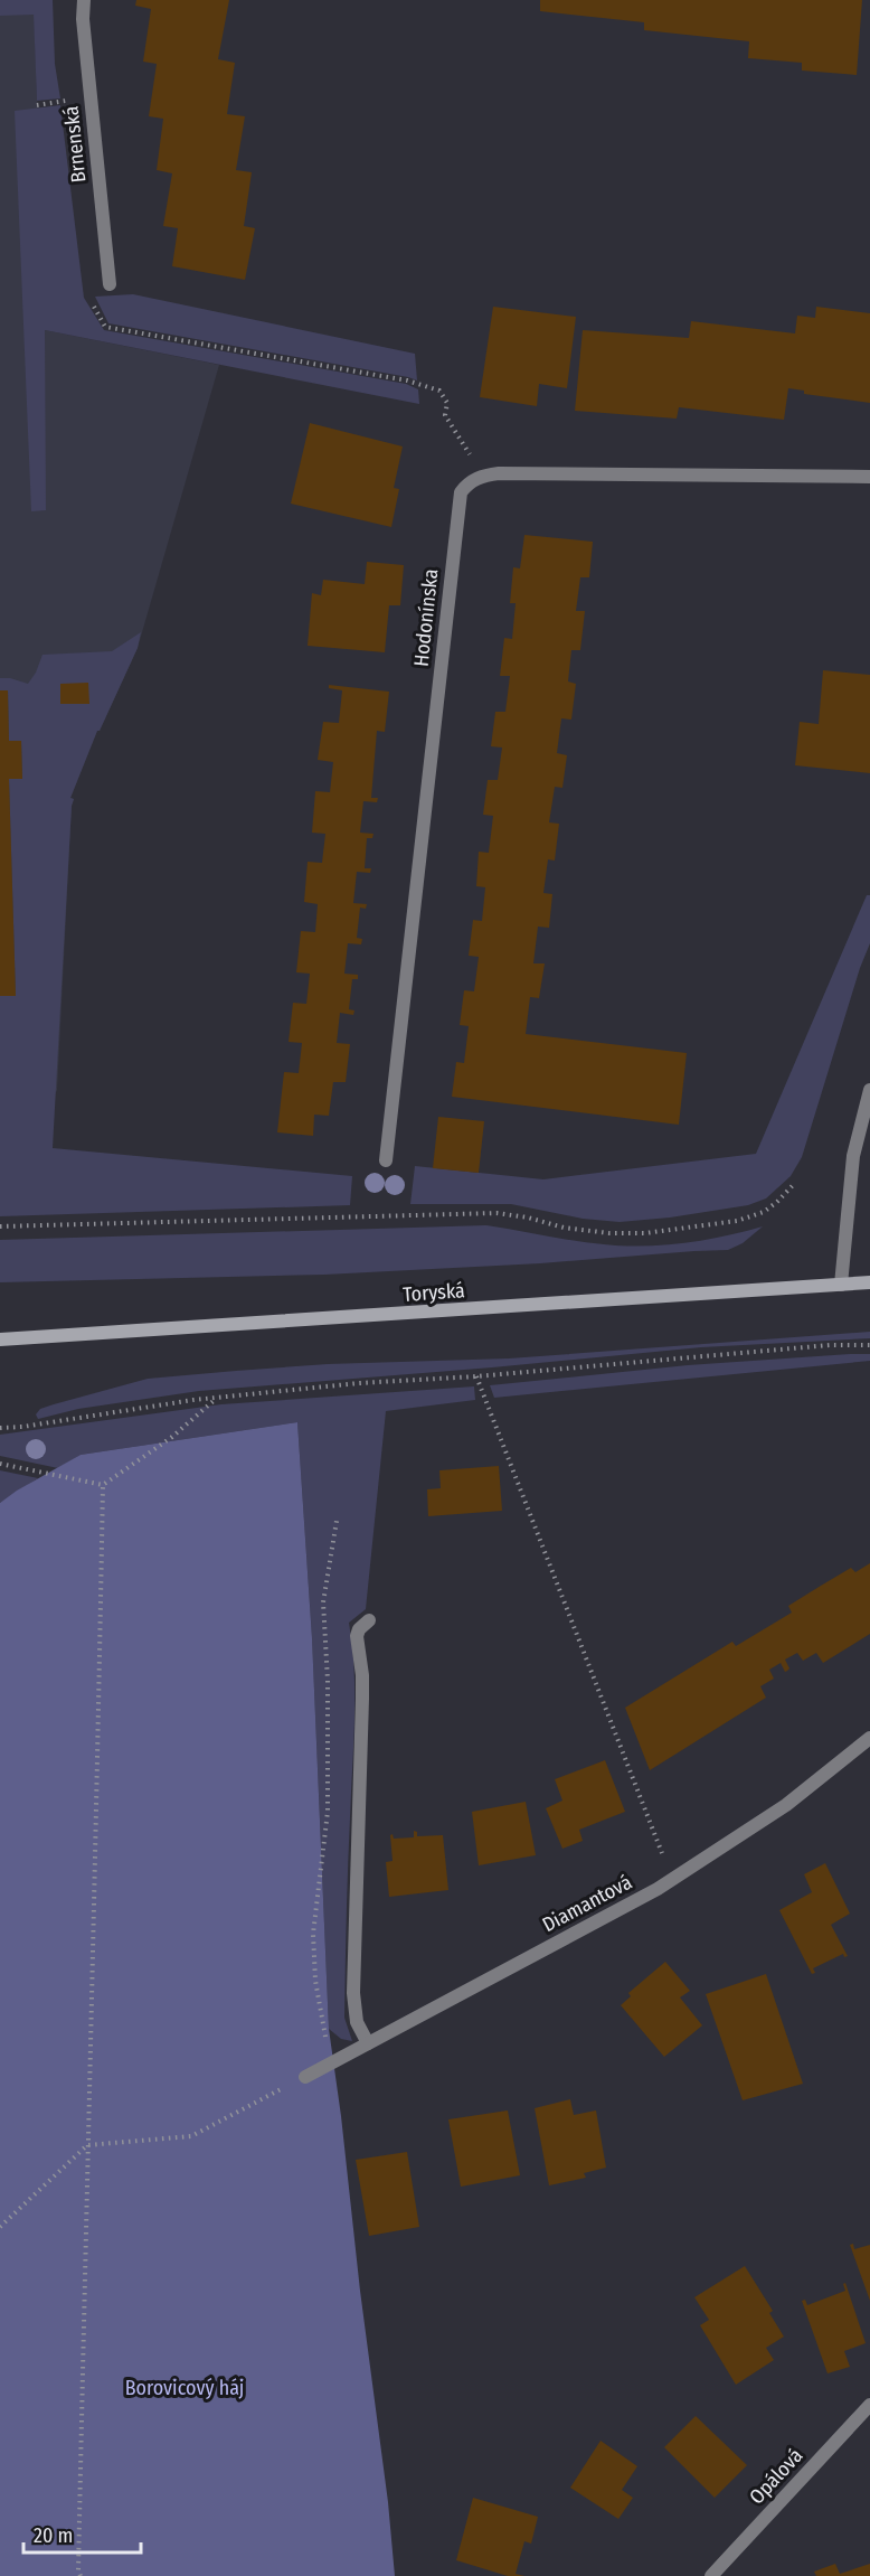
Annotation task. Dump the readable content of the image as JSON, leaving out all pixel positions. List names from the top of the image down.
{
  "streets": {
    "street": [
      "Brnenská",
      "Hodonínska",
      "Toryská",
      "Diamantová",
      "Opálová"
    ]
  },
  "parks": ["Borovicový háj"],
  "scale_bar": "20 m"
}
